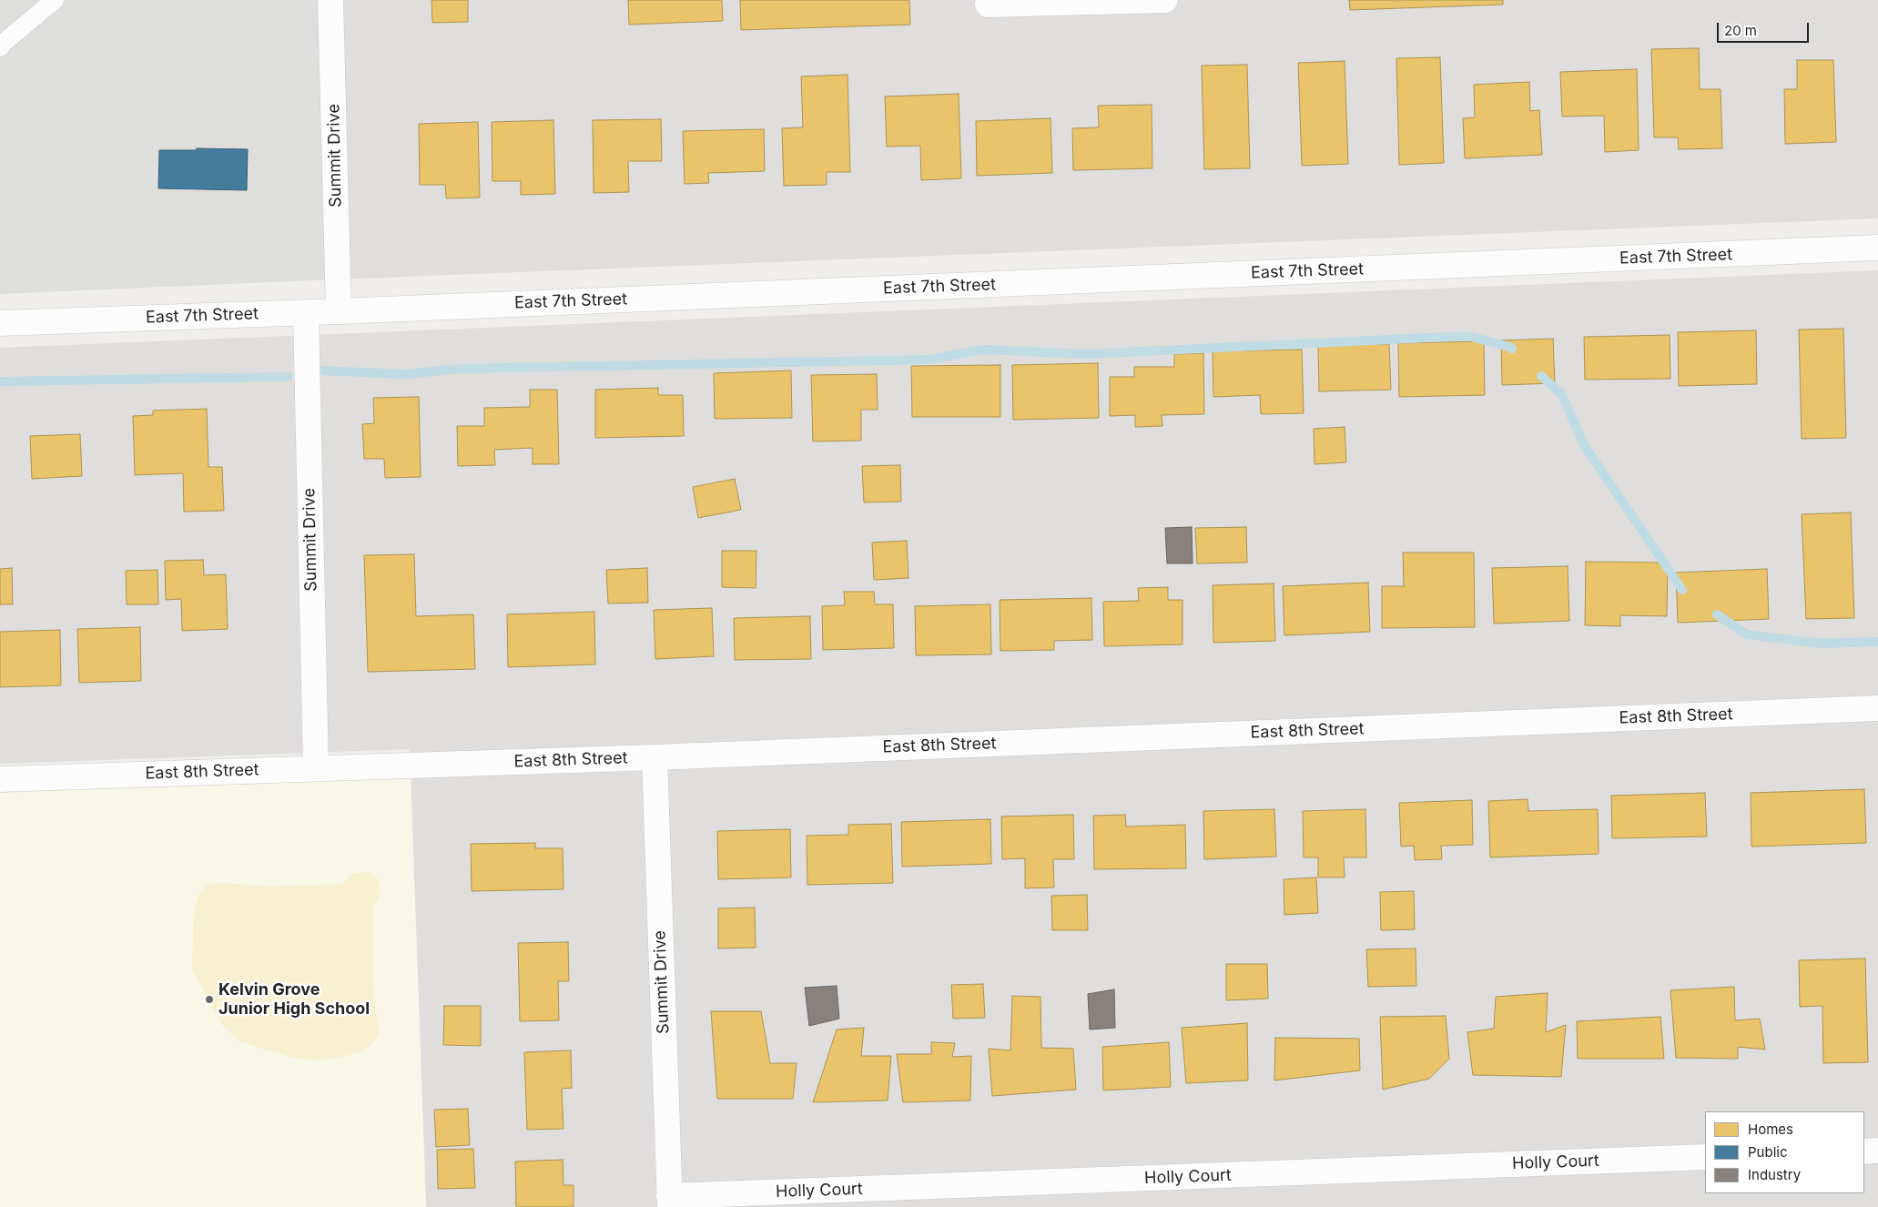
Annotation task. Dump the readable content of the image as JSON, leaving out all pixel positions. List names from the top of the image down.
{
  "streets": {
    "street": [
      "Summit Drive",
      "East 7th Street",
      "East 8th Street",
      "Holly Court"
    ]
  },
  "crossings": [
    ["Summit Drive", "East 7th Street"],
    ["Summit Drive", "East 8th Street"],
    ["Summit Drive", "Holly Court"]
  ],
  "places": ["Kelvin Grove Junior High School"],
  "legend": ["Homes", "Public", "Industry"],
  "scale_bar": "20 m"
}
